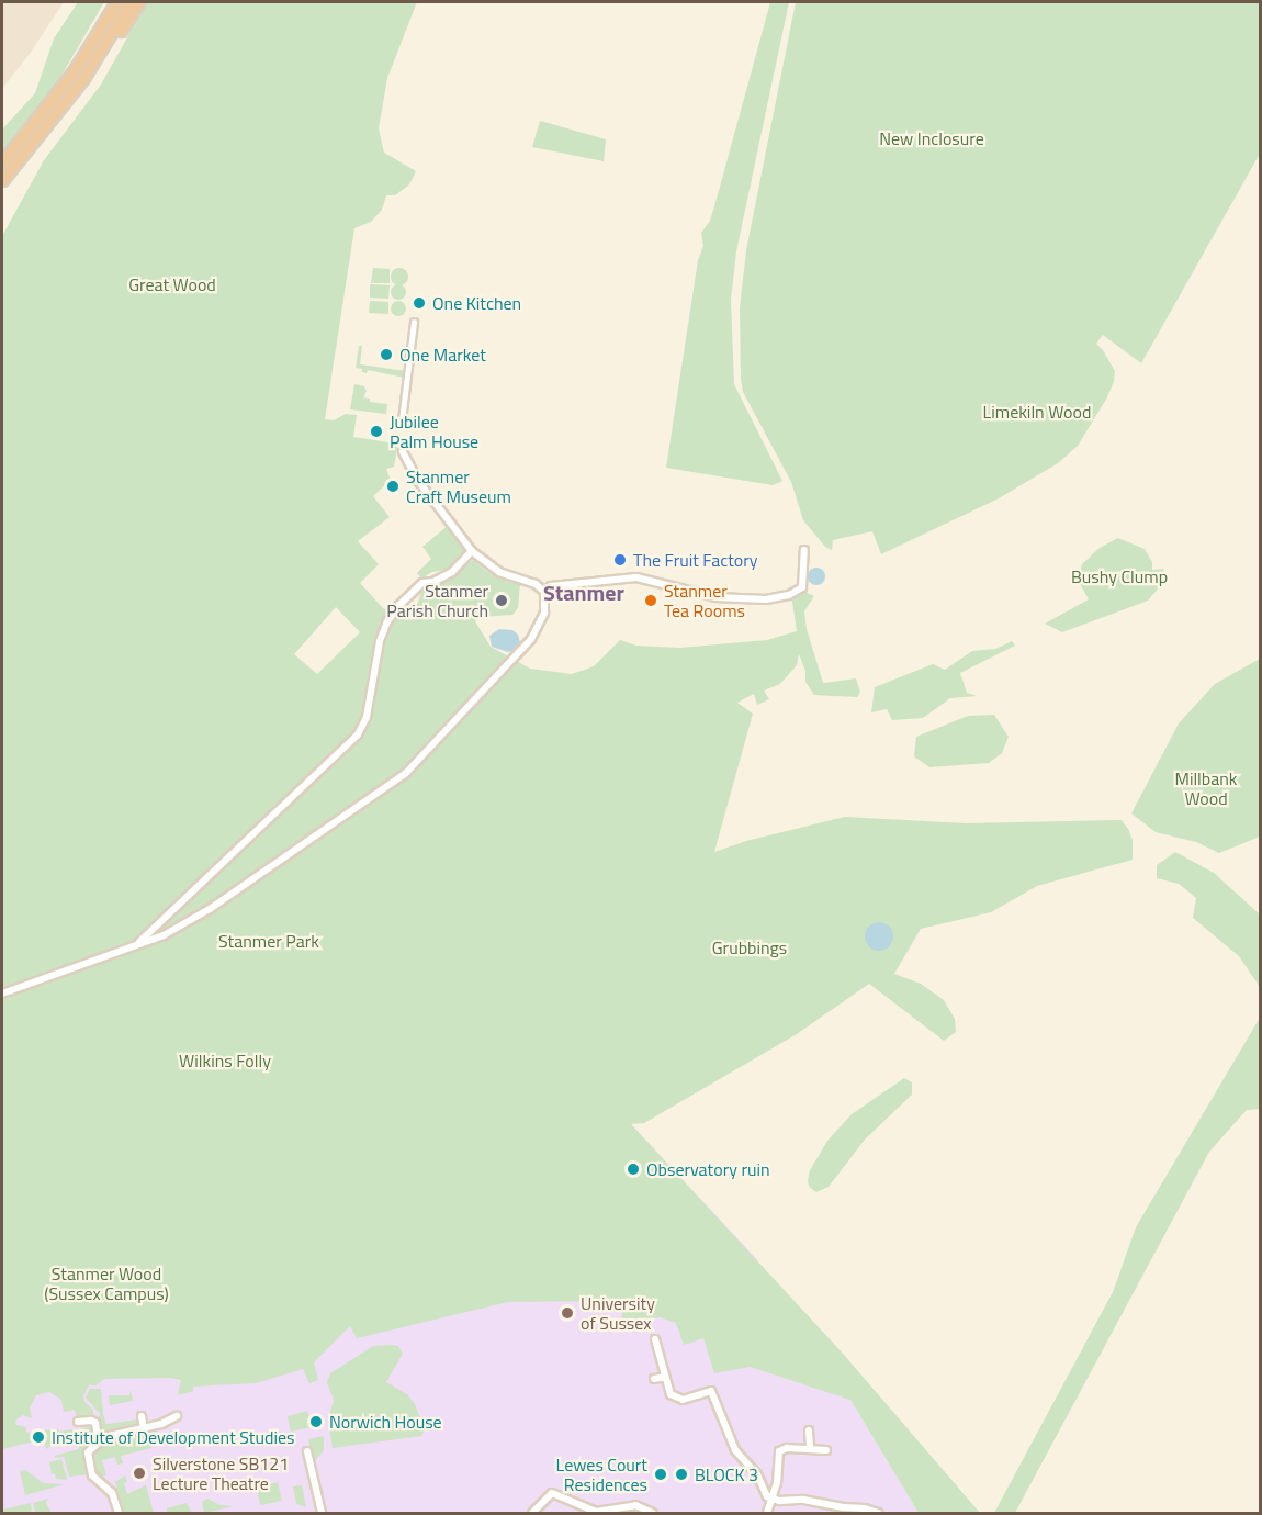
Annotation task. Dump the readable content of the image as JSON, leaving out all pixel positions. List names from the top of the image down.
{
  "districts": ["Stanmer"],
  "parks": [
    "New Inclosure",
    "Great Wood",
    "Limekiln Wood",
    "Bushy Clump",
    "Millbank Wood",
    "Stanmer Park",
    "Grubbings",
    "Wilkins Folly",
    "Stanmer Wood (Sussex Campus)"
  ],
  "places": [
    "One Kitchen",
    "One Market",
    "Jubilee Palm House",
    "Stanmer Craft Museum",
    "The Fruit Factory",
    "Stanmer Parish Church",
    "Stanmer Tea Rooms",
    "Observatory ruin",
    "University of Sussex",
    "Norwich House",
    "Institute of Development Studies",
    "Silverstone SB121 Lecture Theatre",
    "Lewes Court Residences",
    "BLOCK 3"
  ]
}
